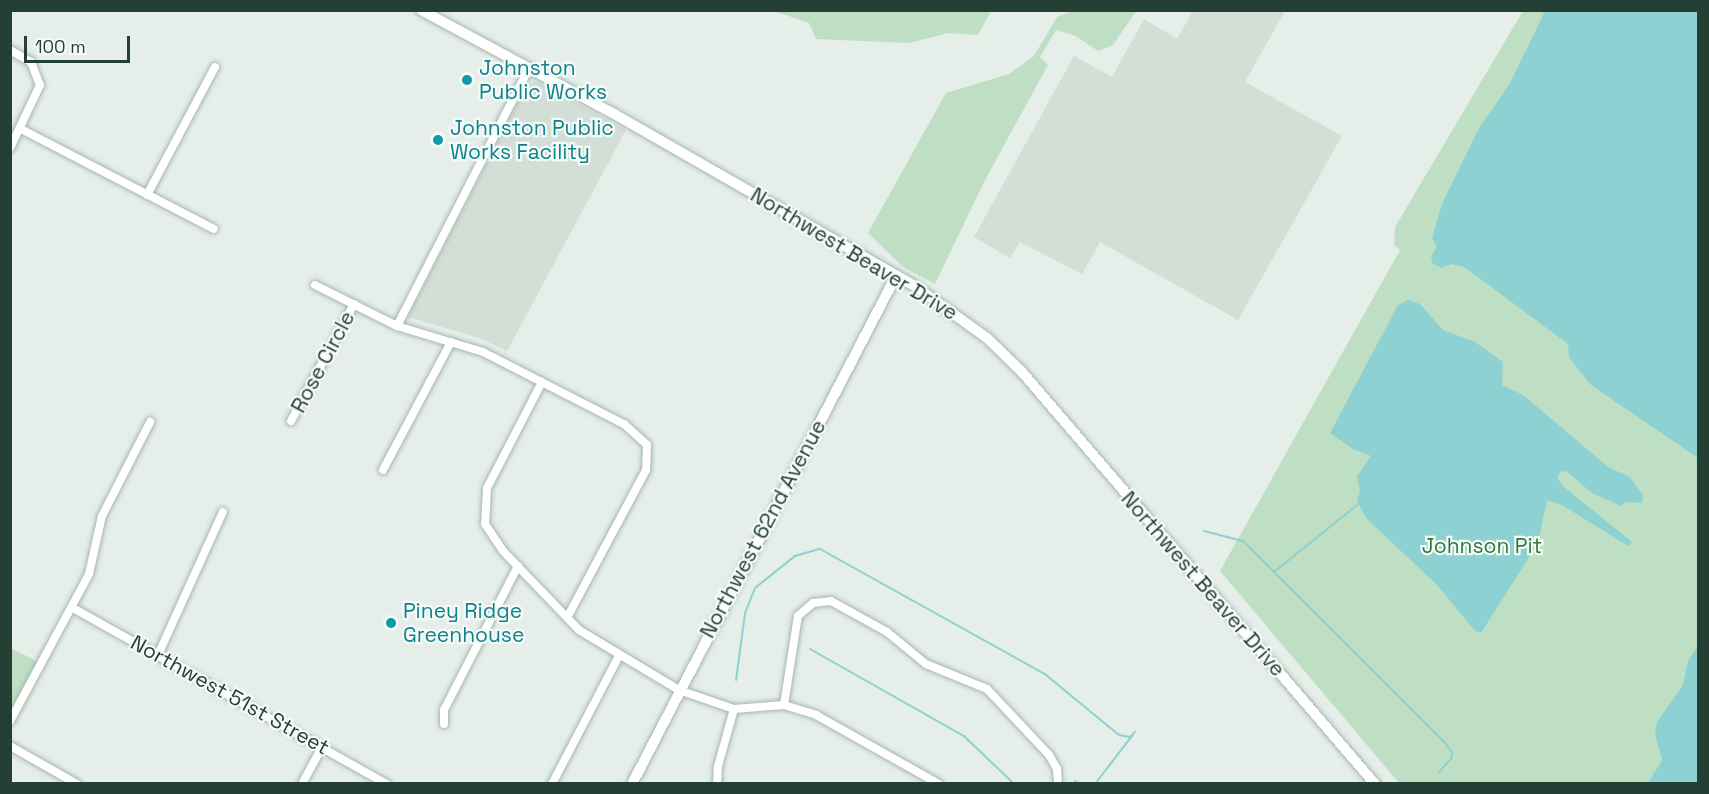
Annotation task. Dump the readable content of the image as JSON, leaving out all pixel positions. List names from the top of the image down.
{
  "streets": {
    "main road": ["Northwest Beaver Drive", "Northwest 62nd Avenue"],
    "street": ["Rose Circle", "Northwest 51st Street"]
  },
  "crossings": [
    ["Northwest Beaver Drive", "Northwest 62nd Avenue"]
  ],
  "parks": ["Johnson Pit"],
  "places": ["Johnston Public Works", "Johnston Public Works Facility", "Piney Ridge Greenhouse"],
  "scale_bar": "100 m"
}
